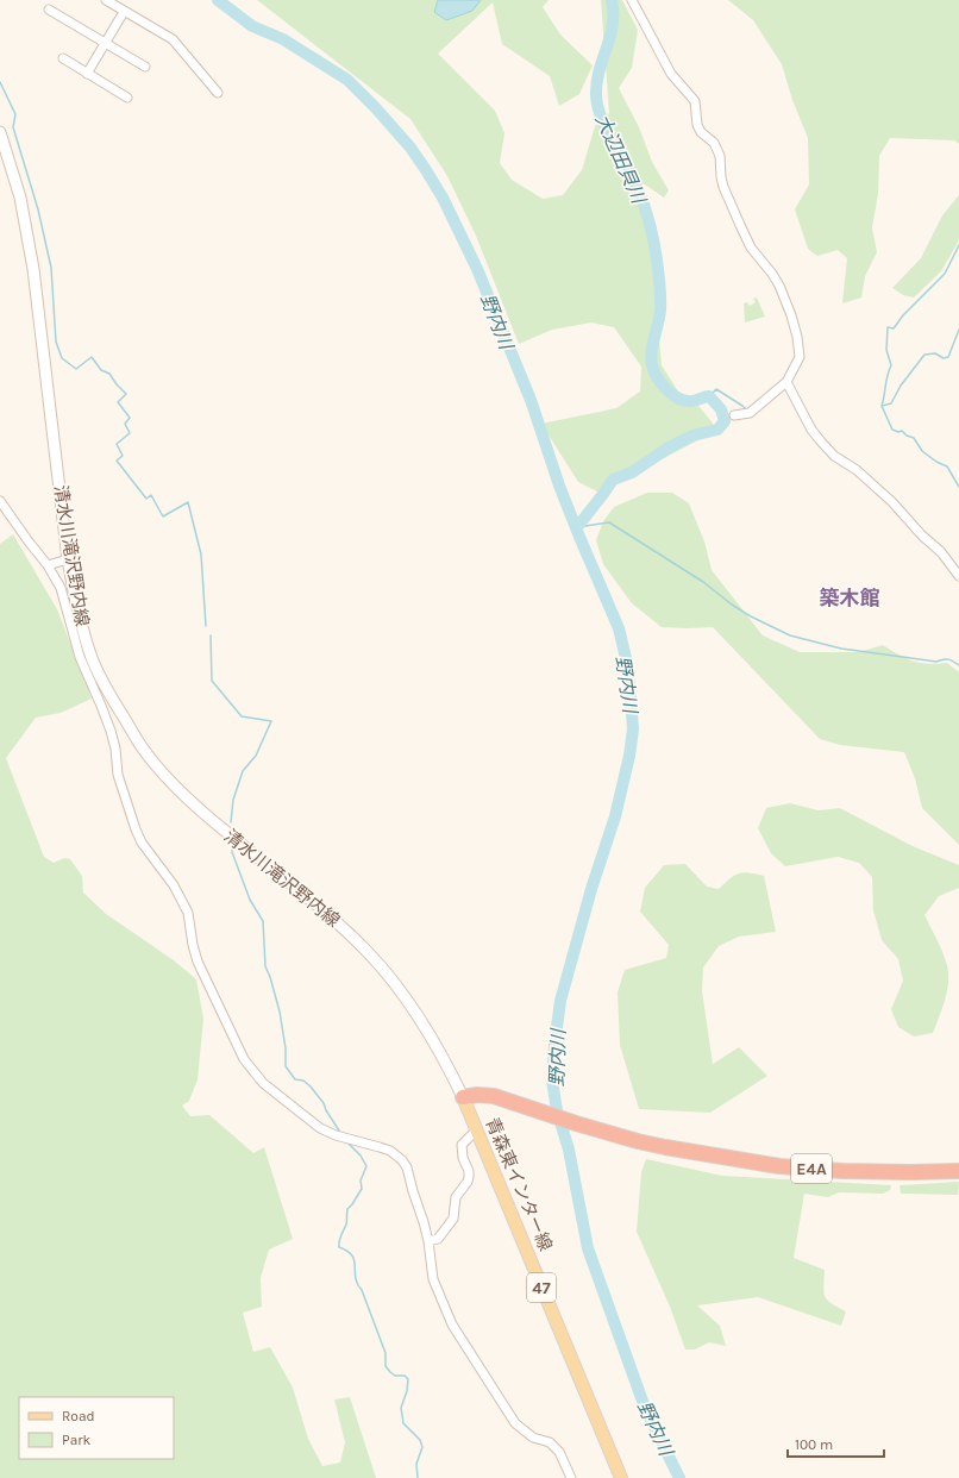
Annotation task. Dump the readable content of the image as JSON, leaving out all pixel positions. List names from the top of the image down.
{
  "streets": {
    "highway": ["E4A", "青森東インター線"],
    "main road": ["清水川滝沢野内線", "47"]
  },
  "crossings": [
    ["清水川滝沢野内線", "青森東インター線"]
  ],
  "districts": ["築木館"],
  "water": ["大辺田貝川", "野内川"],
  "legend": ["Road", "Park"],
  "scale_bar": "100 m"
}
